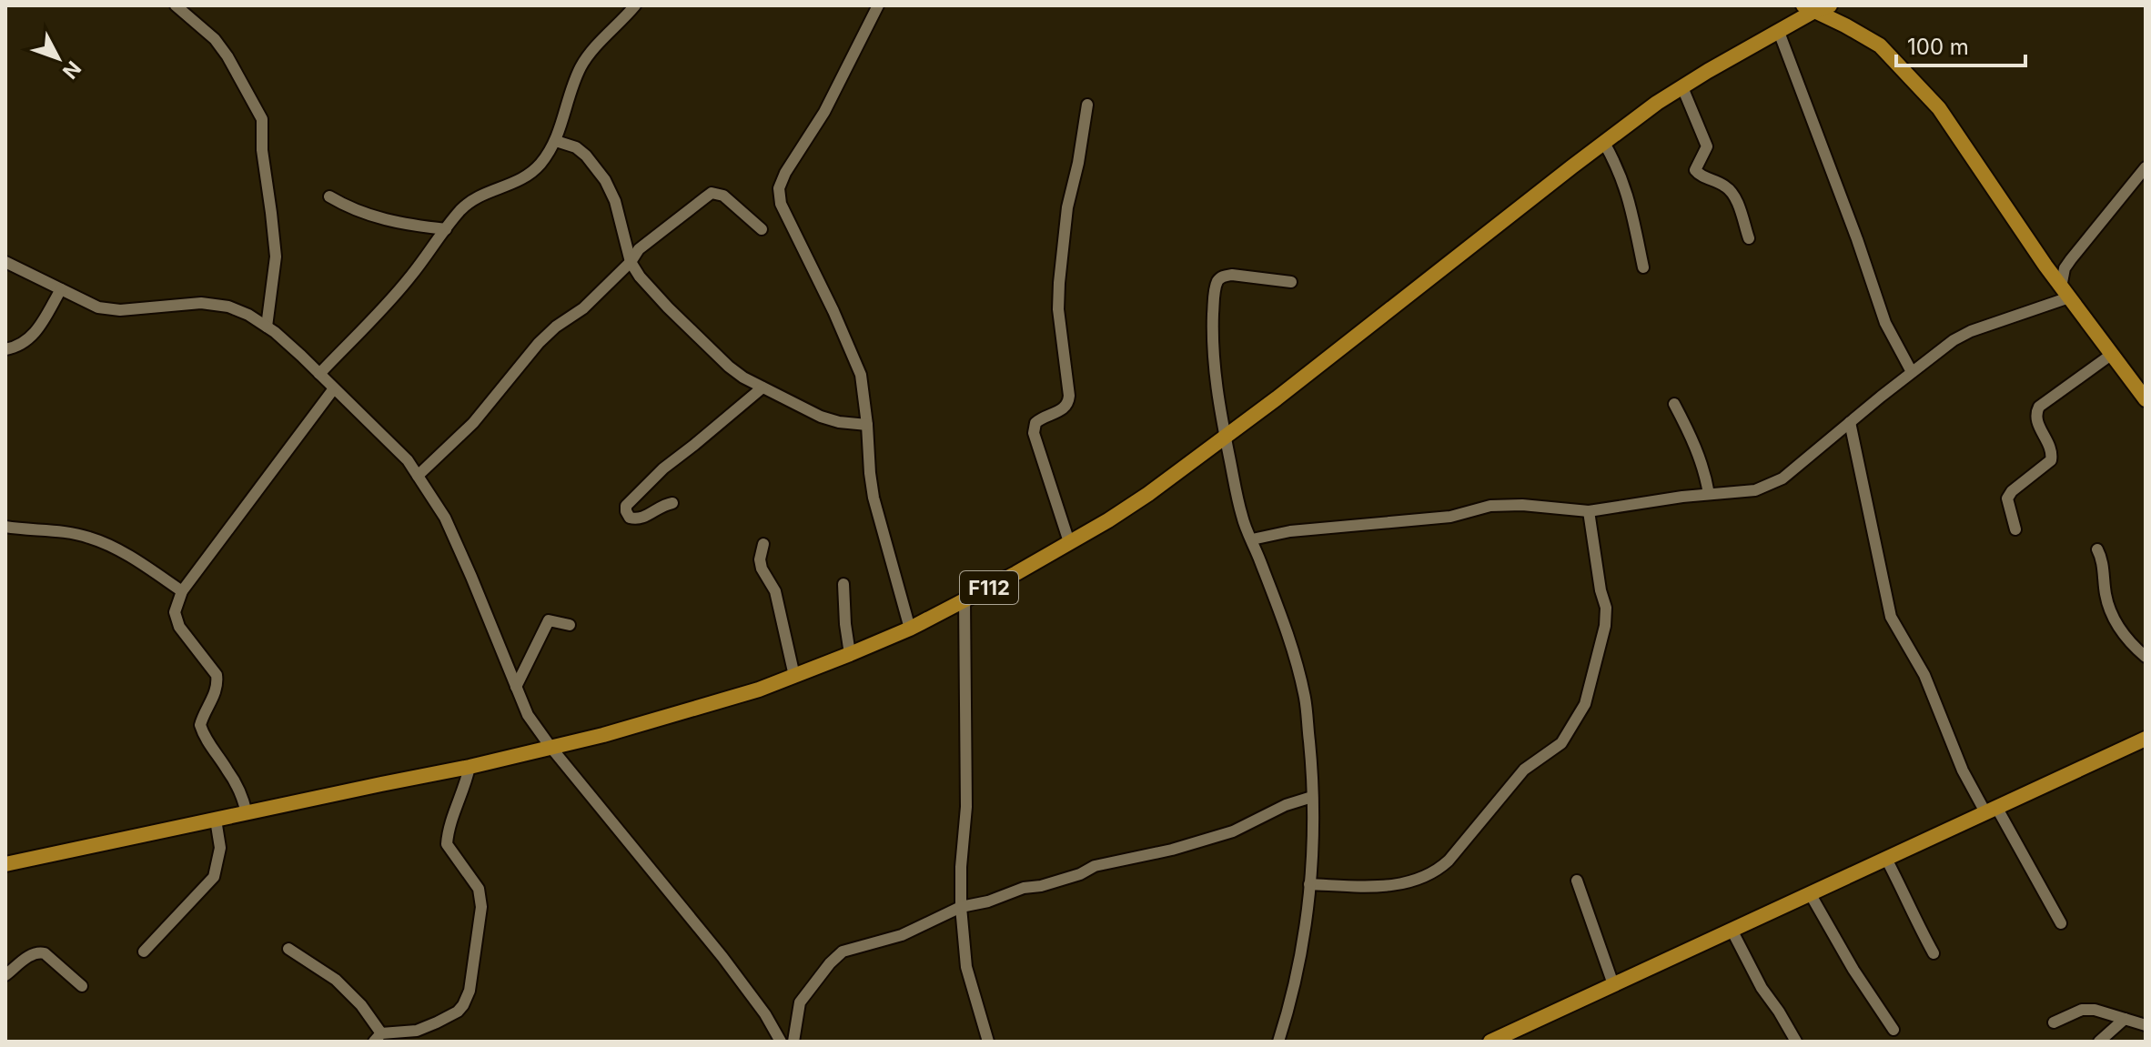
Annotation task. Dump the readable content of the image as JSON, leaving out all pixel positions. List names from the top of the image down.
{
  "streets": {
    "main road": ["F112"]
  },
  "scale_bar": "100 m",
  "north": "bottom right"
}
